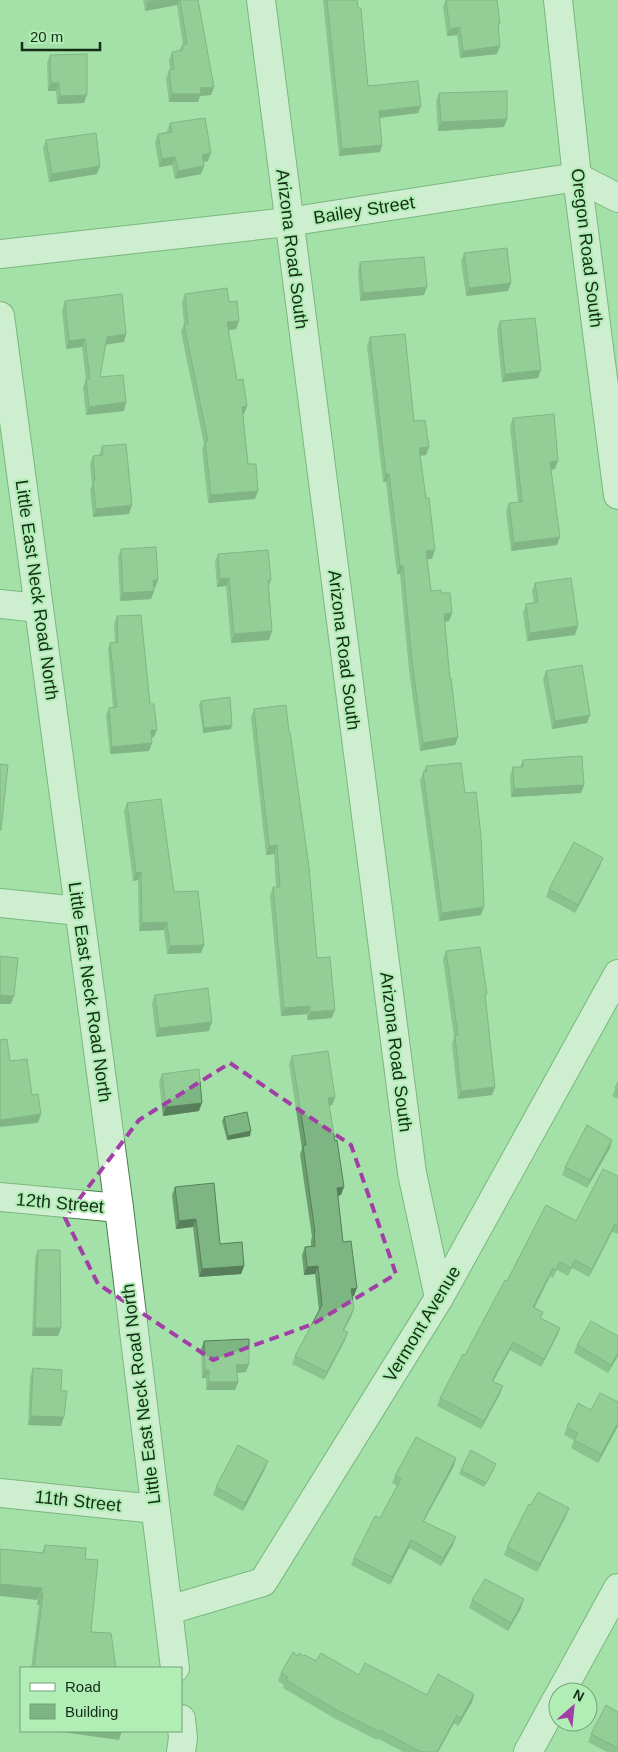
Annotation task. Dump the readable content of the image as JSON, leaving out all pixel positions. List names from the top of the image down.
{
  "streets": {
    "street": [
      "Bailey Street",
      "Oregon Road South",
      "Arizona Road South",
      "Little East Neck Road North",
      "12th Street",
      "Vermont Avenue",
      "11th Street"
    ]
  },
  "crossings": [
    ["Bailey Street", "Oregon Road South"],
    ["Bailey Street", "Arizona Road South"],
    ["Arizona Road South", "Vermont Avenue"],
    ["Little East Neck Road North", "12th Street"],
    ["Little East Neck Road North", "Vermont Avenue"],
    ["Little East Neck Road North", "11th Street"]
  ],
  "legend": ["Road", "Building"],
  "scale_bar": "20 m",
  "north": "top right"
}
